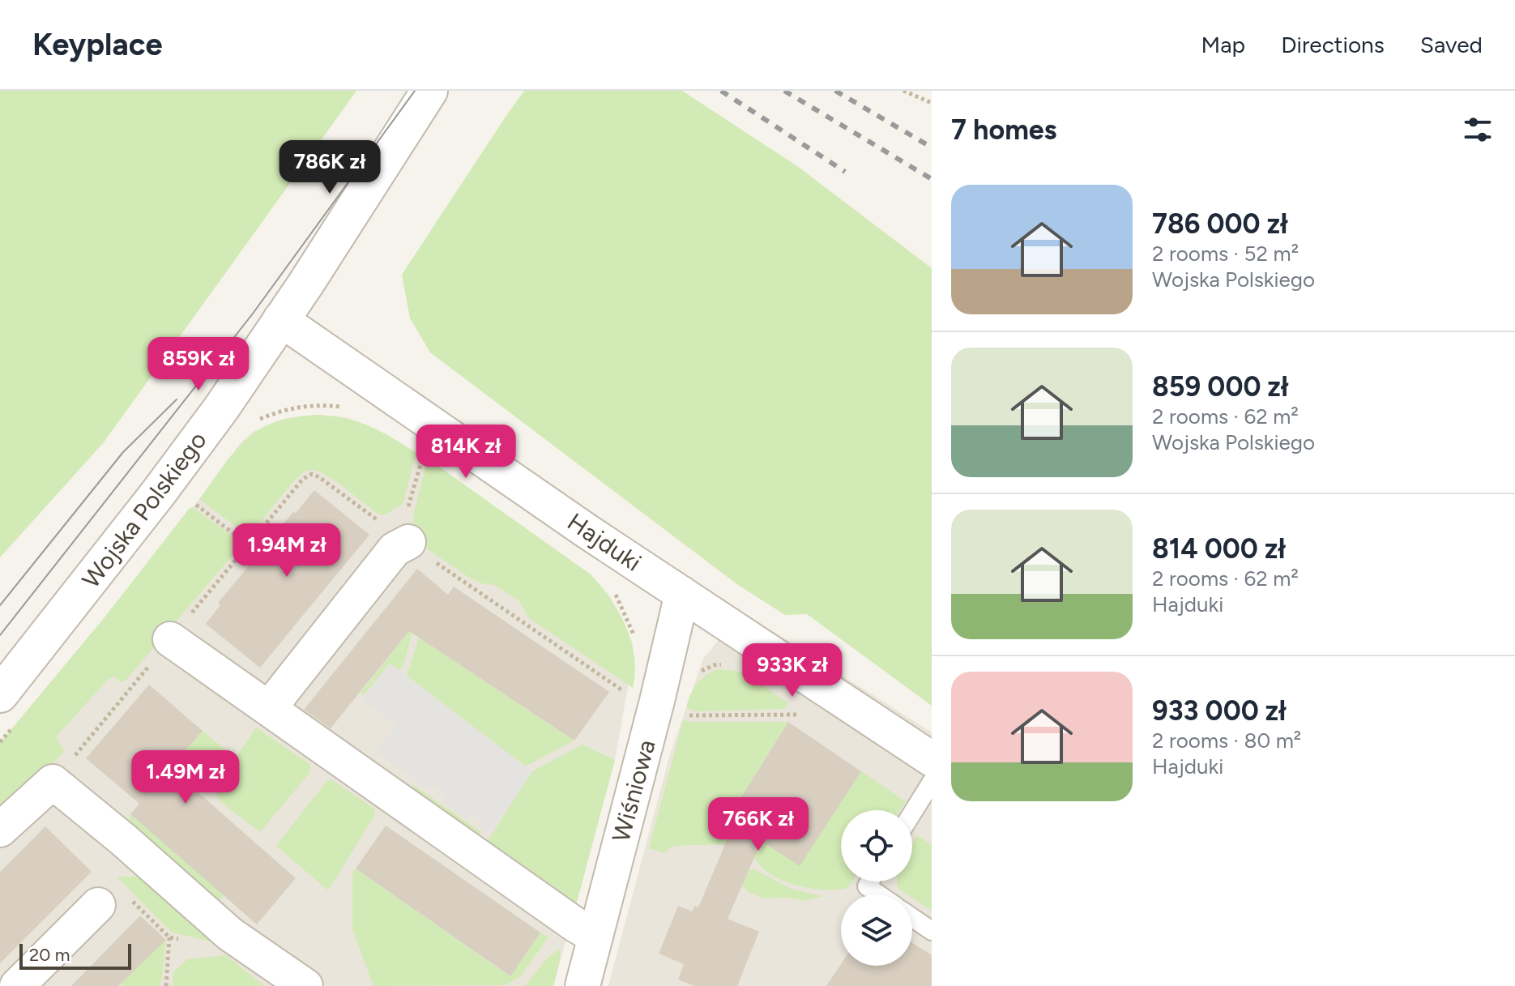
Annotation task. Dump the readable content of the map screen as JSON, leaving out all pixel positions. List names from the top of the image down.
{
  "streets": {
    "street": ["Wojska Polskiego", "Hajduki", "Wiśniowa"]
  },
  "crossings": [
    ["Wojska Polskiego", "Hajduki"],
    ["Hajduki", "Wiśniowa"]
  ],
  "scale_bar": "20 m",
  "page": {
    "header": "Keyplace",
    "nav": ["Map", "Directions", "Saved"],
    "heading": "7 homes",
    "price": [
      "786K zł",
      "859K zł",
      "814K zł",
      "1.94M zł",
      "933K zł",
      "1.49M zł",
      "766K zł"
    ],
    "list": [
      {
        "name": "786 000 zł",
        "note": "2 rooms · 52 m² · Wojska Polskiego"
      },
      {
        "name": "859 000 zł",
        "note": "2 rooms · 62 m² · Wojska Polskiego"
      },
      {
        "name": "814 000 zł",
        "note": "2 rooms · 62 m² · Hajduki"
      },
      {
        "name": "933 000 zł",
        "note": "2 rooms · 80 m² · Hajduki"
      }
    ],
    "scale": "20 m"
  }
}
